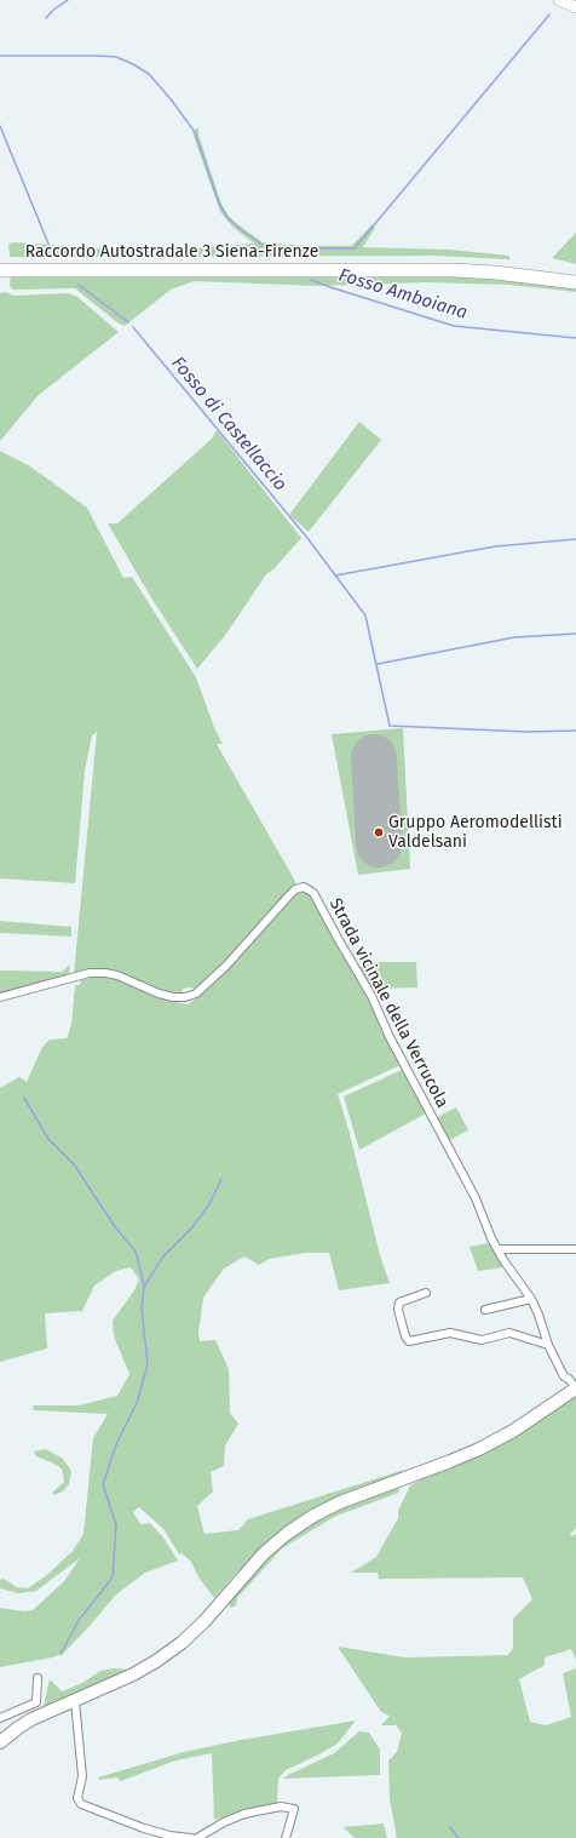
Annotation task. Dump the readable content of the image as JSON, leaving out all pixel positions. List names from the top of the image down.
{
  "streets": {
    "highway": ["Raccordo Autostradale 3 Siena-Firenze"],
    "street": ["Strada vicinale della Verrucola"]
  },
  "water": ["Fosso Amboiana", "Fosso di Castellaccio"],
  "places": ["Gruppo Aeromodellisti Valdelsani"]
}
